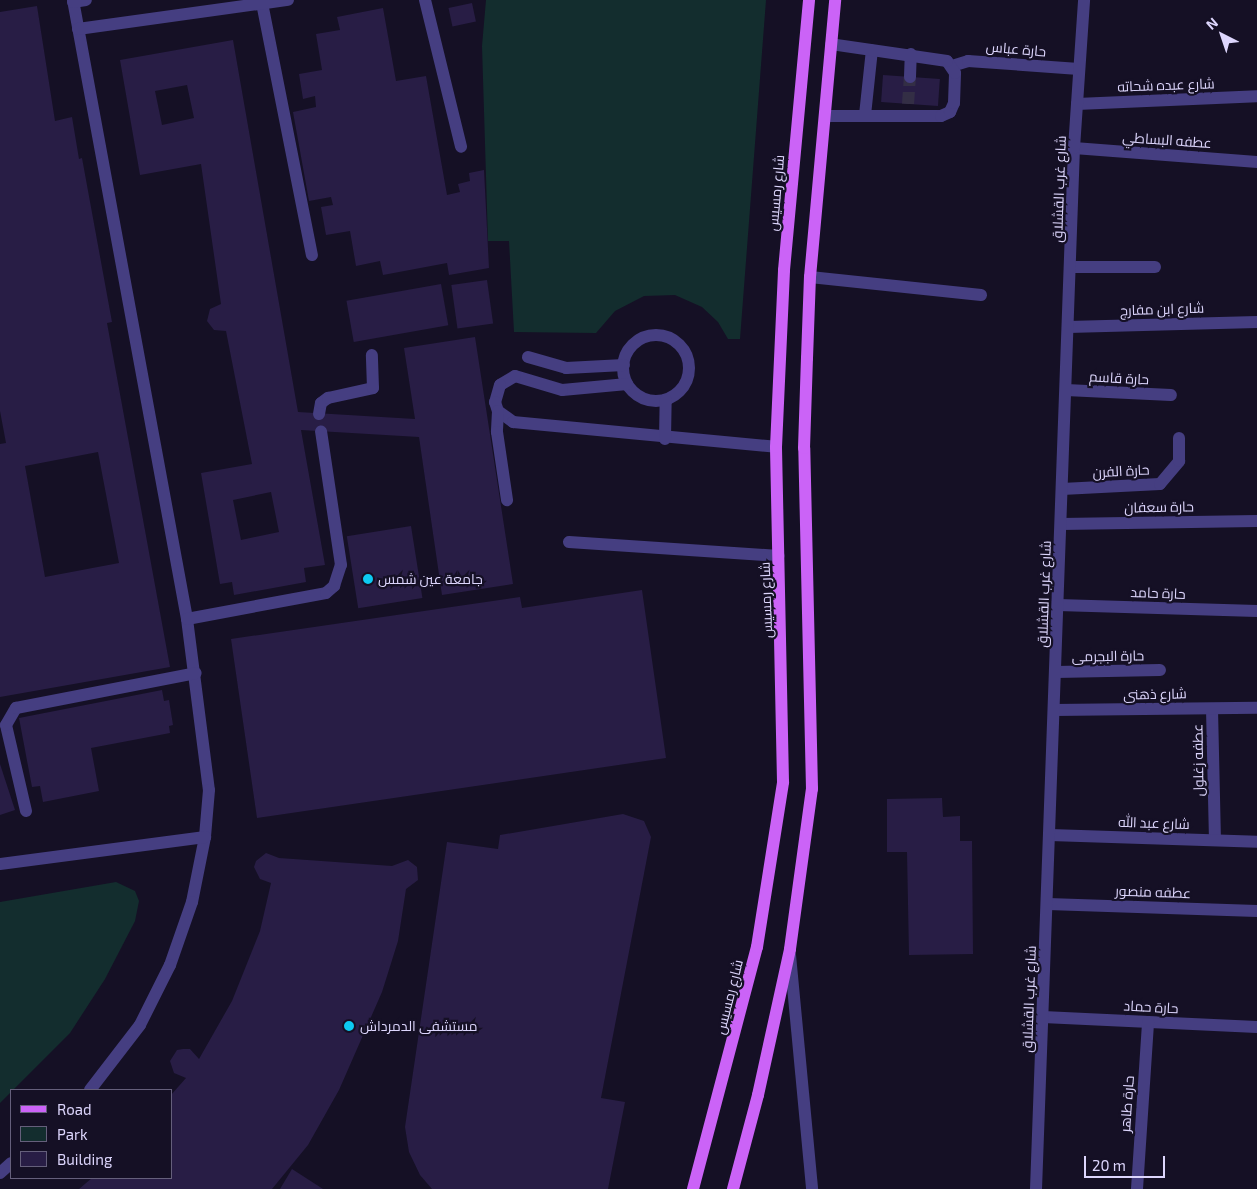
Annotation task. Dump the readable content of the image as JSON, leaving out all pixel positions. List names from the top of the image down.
{
  "streets": {
    "main road": ["شارع رمسيس"],
    "street": [
      "حارة عباس",
      "شارع عبده شحاته",
      "عطفه البساطي",
      "شارع غرب القشلاق",
      "شارع ابن مفارج",
      "حارة قاسم",
      "حارة الفرن",
      "حارة سعفان",
      "حارة حامد",
      "حارة البجرمى",
      "شارع ذهنى",
      "عطفه زغلول",
      "شارع عبد الله",
      "عطفه منصور",
      "حارة حماد",
      "حارة طاهر"
    ]
  },
  "crossings": [
    ["حارة عباس", "شارع غرب القشلاق"],
    ["شارع عبده شحاته", "شارع غرب القشلاق"],
    ["عطفه البساطي", "شارع غرب القشلاق"],
    ["شارع غرب القشلاق", "شارع ابن مفارج"],
    ["شارع غرب القشلاق", "حارة قاسم"],
    ["شارع غرب القشلاق", "حارة الفرن"],
    ["شارع غرب القشلاق", "حارة سعفان"],
    ["شارع غرب القشلاق", "حارة حامد"],
    ["شارع غرب القشلاق", "حارة البجرمى"],
    ["شارع غرب القشلاق", "شارع ذهنى"],
    ["شارع غرب القشلاق", "شارع عبد الله"],
    ["شارع غرب القشلاق", "عطفه منصور"],
    ["شارع غرب القشلاق", "حارة حماد"],
    ["شارع ذهنى", "عطفه زغلول"],
    ["عطفه زغلول", "شارع عبد الله"],
    ["حارة حماد", "حارة طاهر"]
  ],
  "places": ["جامعة عين شمس", "مستشفى الدمرداش"],
  "legend": ["Road", "Park", "Building"],
  "scale_bar": "20 m",
  "north": "top left"
}
